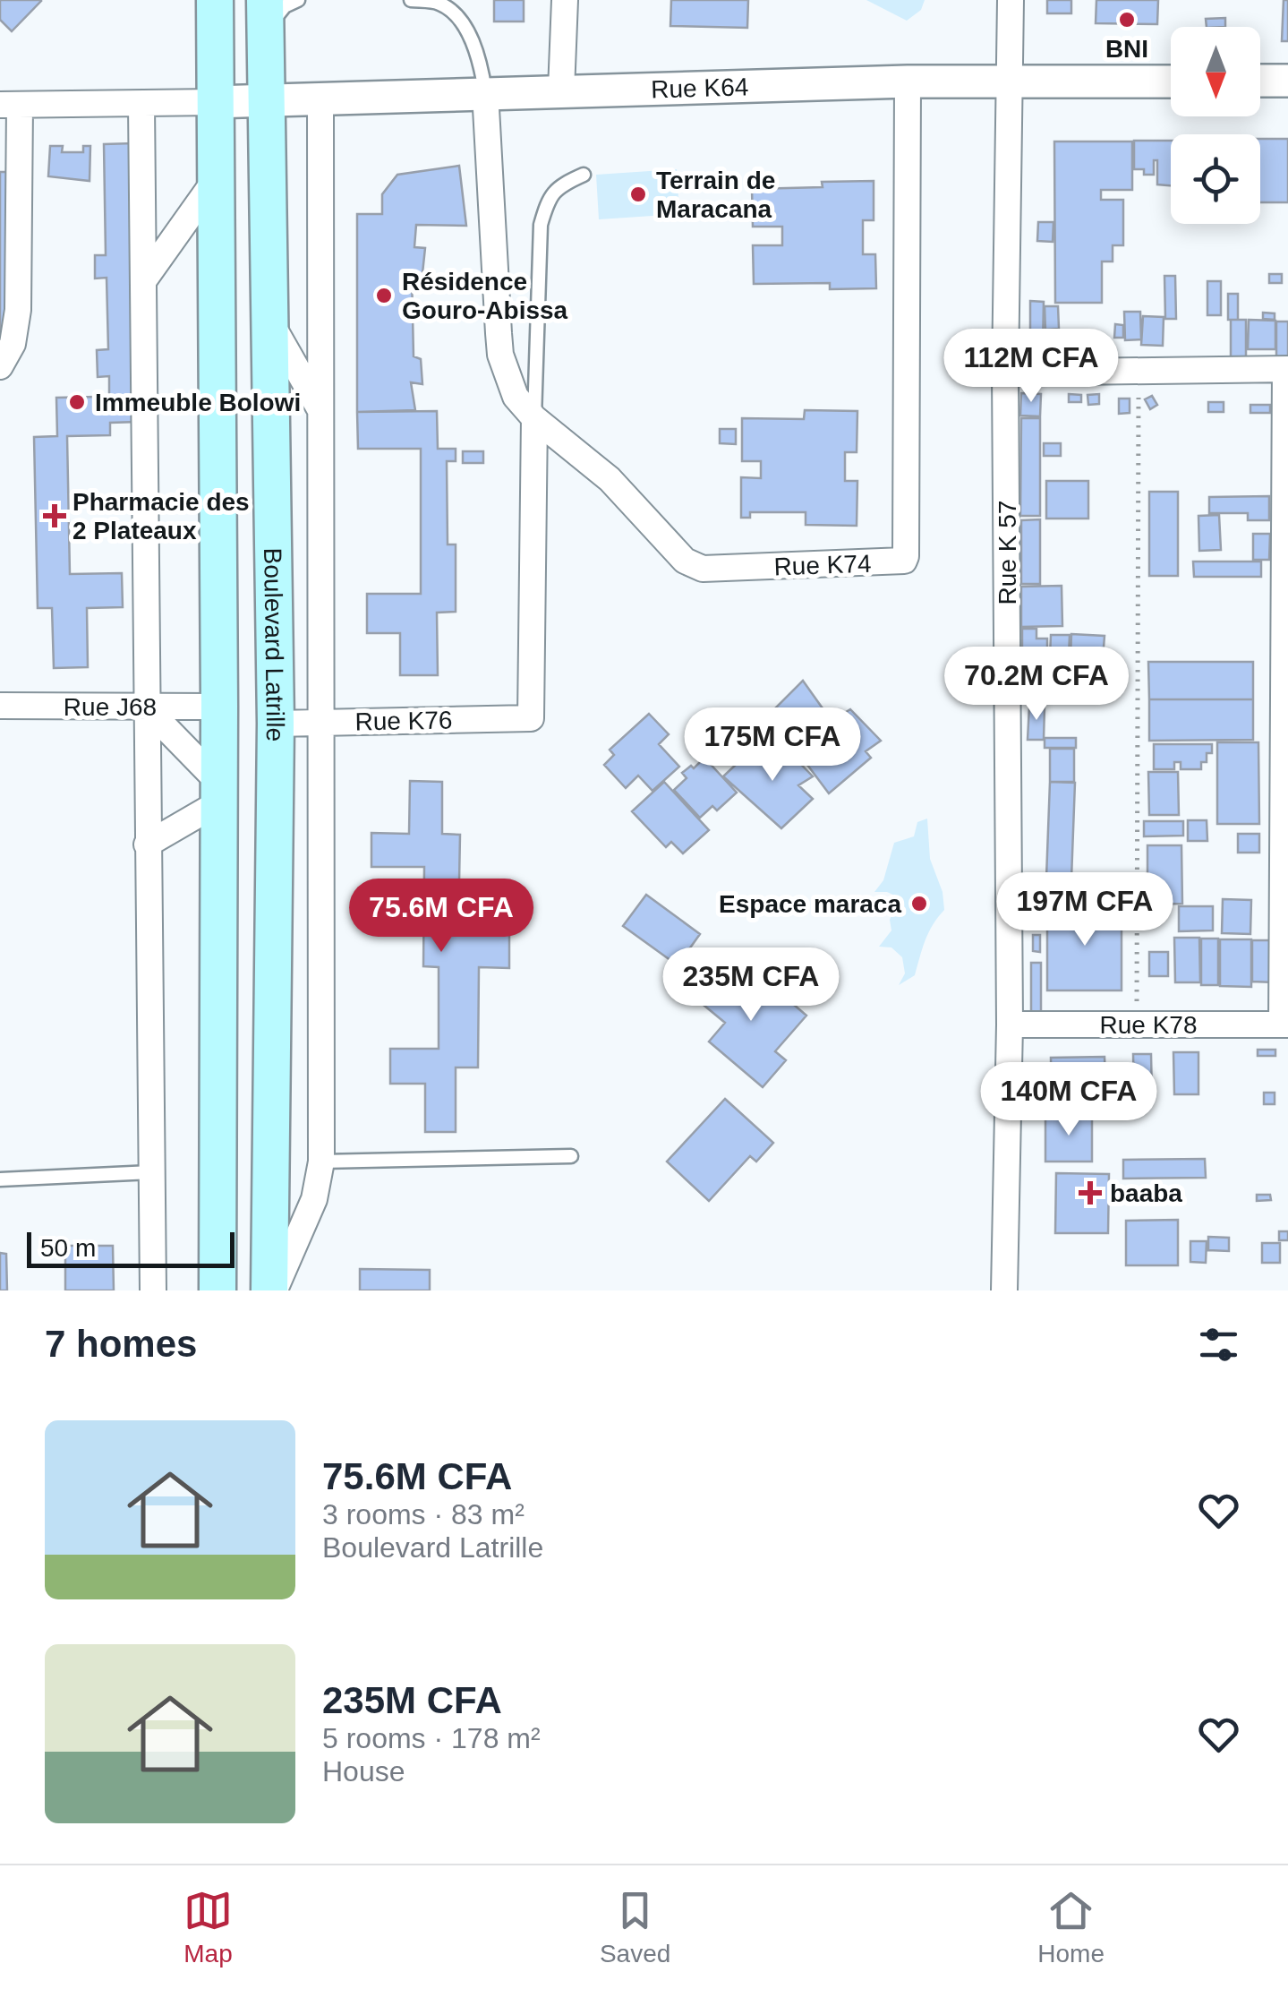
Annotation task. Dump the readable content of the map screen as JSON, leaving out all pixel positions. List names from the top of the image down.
{
  "streets": {
    "main road": ["Boulevard Latrille"],
    "street": [
      "Rue K64",
      "Rue K 57",
      "Rue K74",
      "Rue J68",
      "Rue K76",
      "Rue K78"
    ]
  },
  "crossings": [
    ["Rue K64", "Rue K 57"],
    ["Rue K64", "Rue K74"],
    ["Rue K64", "Boulevard Latrille"],
    ["Rue K 57", "Rue K78"],
    ["Rue K74", "Rue K76"],
    ["Boulevard Latrille", "Rue K76"]
  ],
  "places": {
    "other": [
      "BNI",
      "Terrain de Maracana",
      "Résidence Gouro-Abissa",
      "Immeuble Bolowi",
      "Espace maraca"
    ],
    "health": ["Pharmacie des 2 Plateaux", "baaba"]
  },
  "scale_bar": "50 m",
  "north": "bottom",
  "page": {
    "price": [
      "112M CFA",
      "70.2M CFA",
      "175M CFA",
      "197M CFA",
      "75.6M CFA",
      "235M CFA",
      "140M CFA"
    ],
    "scale": "50 m",
    "heading": "7 homes",
    "list": [
      {
        "name": "75.6M CFA",
        "note": "3 rooms · 83 m² · Boulevard Latrille"
      },
      {
        "name": "235M CFA",
        "note": "5 rooms · 178 m² · House"
      }
    ],
    "tabs": ["Map", "Saved", "Home"]
  }
}
